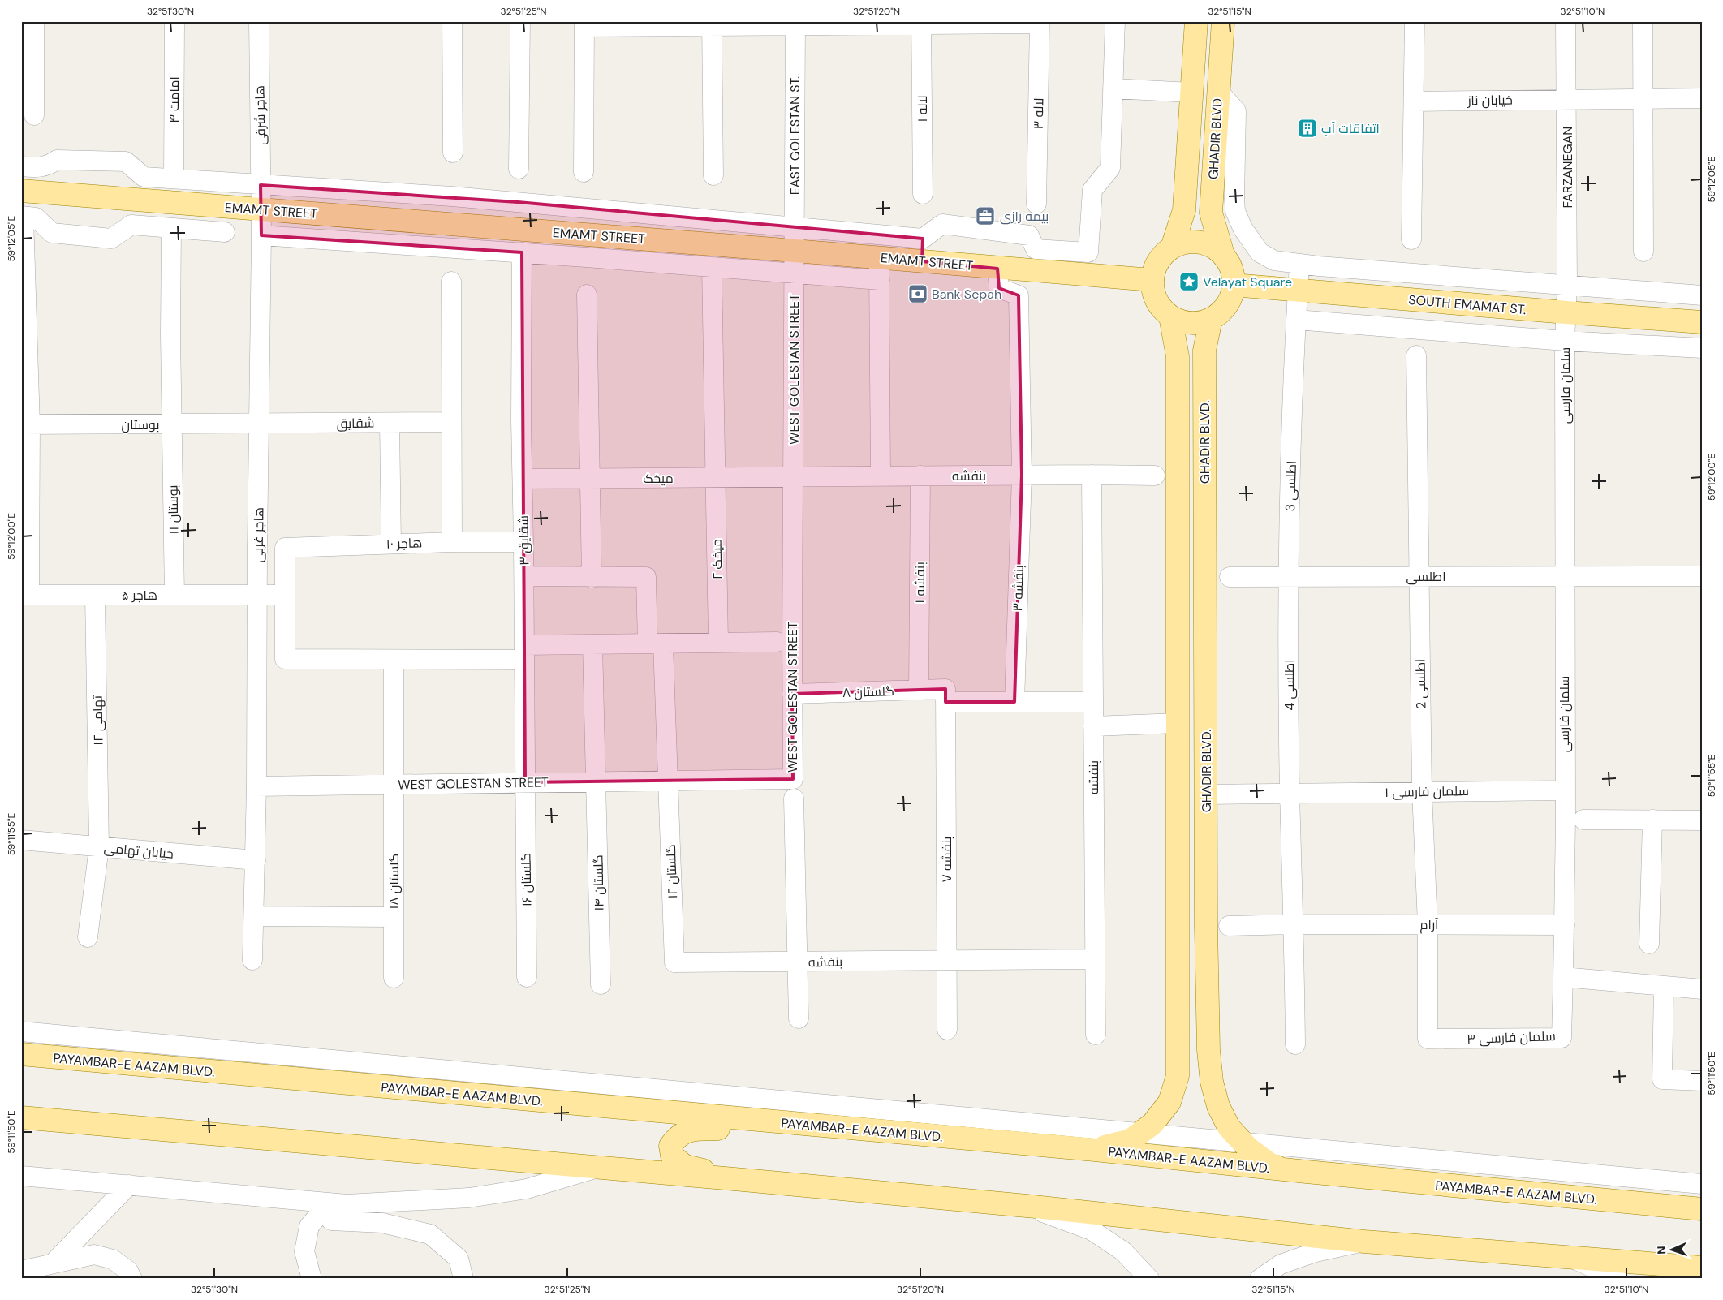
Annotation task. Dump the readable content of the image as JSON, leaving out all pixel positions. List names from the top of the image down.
{
  "streets": {
    "main road": [
      "GHADIR BLVD",
      "EMAMT STREET",
      "SOUTH EMAMAT ST.",
      "GHADIR BLVD.",
      "PAYAMBAR-E AAZAM BLVD."
    ],
    "street": [
      "امامت ۴",
      "خیابان ناز",
      "لاله ۱",
      "لاله ۳",
      "هاجر شرقی",
      "EAST GOLESTAN ST.",
      "FARZANEGAN",
      "WEST GOLESTAN STREET",
      "سلمان فارسی",
      "شقایق",
      "بوستان",
      "بنفشه",
      "میخک",
      "اطلسی 3",
      "بوستان ۱۱",
      "هاجر غربی",
      "شقایق ۳",
      "هاجر ۱۰",
      "میخک ۲",
      "اطلسی",
      "بنفشه ۱",
      "بنفشه ۳",
      "هاجر ۵",
      "اطلسی 2",
      "اطلسی 4",
      "گلستان ۸",
      "تهامی ۱۲",
      "سلمان فارسی ۱",
      "خیابان تهامی",
      "بنفشه ۷",
      "گلستان ۱۲",
      "گلستان ۱۶",
      "گلستان ۱۸",
      "گلستان ۱۴",
      "آرام",
      "سلمان فارسی ۳"
    ]
  },
  "crossings": [
    ["خیابان ناز", "FARZANEGAN"],
    ["هاجر شرقی", "EMAMT STREET"],
    ["هاجر شرقی", "هاجر غربی"],
    ["EAST GOLESTAN ST.", "EMAMT STREET"],
    ["EAST GOLESTAN ST.", "WEST GOLESTAN STREET"],
    ["GHADIR BLVD", "EMAMT STREET"],
    ["GHADIR BLVD", "SOUTH EMAMAT ST."],
    ["GHADIR BLVD", "GHADIR BLVD."],
    ["FARZANEGAN", "SOUTH EMAMAT ST."],
    ["FARZANEGAN", "سلمان فارسی"],
    ["EMAMT STREET", "SOUTH EMAMAT ST."],
    ["EMAMT STREET", "WEST GOLESTAN STREET"],
    ["EMAMT STREET", "GHADIR BLVD."],
    ["EMAMT STREET", "هاجر غربی"],
    ["EMAMT STREET", "بنفشه ۳"],
    ["SOUTH EMAMAT ST.", "سلمان فارسی"],
    ["SOUTH EMAMAT ST.", "GHADIR BLVD."],
    ["SOUTH EMAMAT ST.", "اطلسی 3"],
    ["WEST GOLESTAN STREET", "بنفشه"],
    ["WEST GOLESTAN STREET", "میخک"],
    ["WEST GOLESTAN STREET", "هاجر غربی"],
    ["WEST GOLESTAN STREET", "شقایق ۳"],
    ["WEST GOLESTAN STREET", "گلستان ۸"],
    ["WEST GOLESTAN STREET", "گلستان ۱۲"],
    ["WEST GOLESTAN STREET", "گلستان ۱۶"],
    ["WEST GOLESTAN STREET", "گلستان ۱۸"],
    ["WEST GOLESTAN STREET", "گلستان ۱۴"],
    ["سلمان فارسی", "اطلسی"],
    ["سلمان فارسی", "سلمان فارسی ۱"],
    ["سلمان فارسی", "آرام"],
    ["سلمان فارسی", "سلمان فارسی ۳"],
    ["شقایق", "بوستان"],
    ["شقایق", "هاجر غربی"],
    ["بوستان", "بوستان ۱۱"],
    ["بوستان", "هاجر غربی"],
    ["GHADIR BLVD.", "سلمان فارسی ۱"],
    ["GHADIR BLVD.", "PAYAMBAR-E AAZAM BLVD."],
    ["بنفشه", "میخک"],
    ["بنفشه", "بنفشه ۱"],
    ["بنفشه", "بنفشه ۳"],
    ["بنفشه", "گلستان ۸"],
    ["بنفشه", "بنفشه ۷"],
    ["بنفشه", "گلستان ۱۲"],
    ["میخک", "شقایق ۳"],
    ["میخک", "میخک ۲"],
    ["اطلسی 3", "اطلسی"],
    ["اطلسی 3", "اطلسی 4"],
    ["بوستان ۱۱", "هاجر ۵"],
    ["هاجر غربی", "هاجر ۵"],
    ["هاجر غربی", "خیابان تهامی"],
    ["شقایق ۳", "هاجر ۱۰"],
    ["شقایق ۳", "گلستان ۱۶"],
    ["هاجر ۱۰", "هاجر ۵"],
    ["اطلسی", "اطلسی 2"],
    ["اطلسی", "اطلسی 4"],
    ["بنفشه ۱", "گلستان ۸"],
    ["بنفشه ۳", "گلستان ۸"],
    ["هاجر ۵", "تهامی ۱۲"],
    ["اطلسی 2", "سلمان فارسی ۱"],
    ["اطلسی 2", "آرام"],
    ["اطلسی 2", "سلمان فارسی ۳"],
    ["اطلسی 4", "سلمان فارسی ۱"],
    ["اطلسی 4", "آرام"],
    ["گلستان ۸", "بنفشه ۷"],
    ["تهامی ۱۲", "خیابان تهامی"]
  ],
  "places": {
    "building": ["اتفاقات آب"],
    "office": ["بیمه رازی"],
    "place": ["Velayat Square"],
    "bank": ["Bank Sepah"]
  },
  "north": "left",
  "coordinates": [
    "32°51'30\"N",
    "32°51'25\"N",
    "32°51'20\"N",
    "32°51'15\"N",
    "32°51'10\"N",
    "59°12'05\"E",
    "59°12'00\"E",
    "59°11'55\"E",
    "59°11'50\"E"
  ]
}
